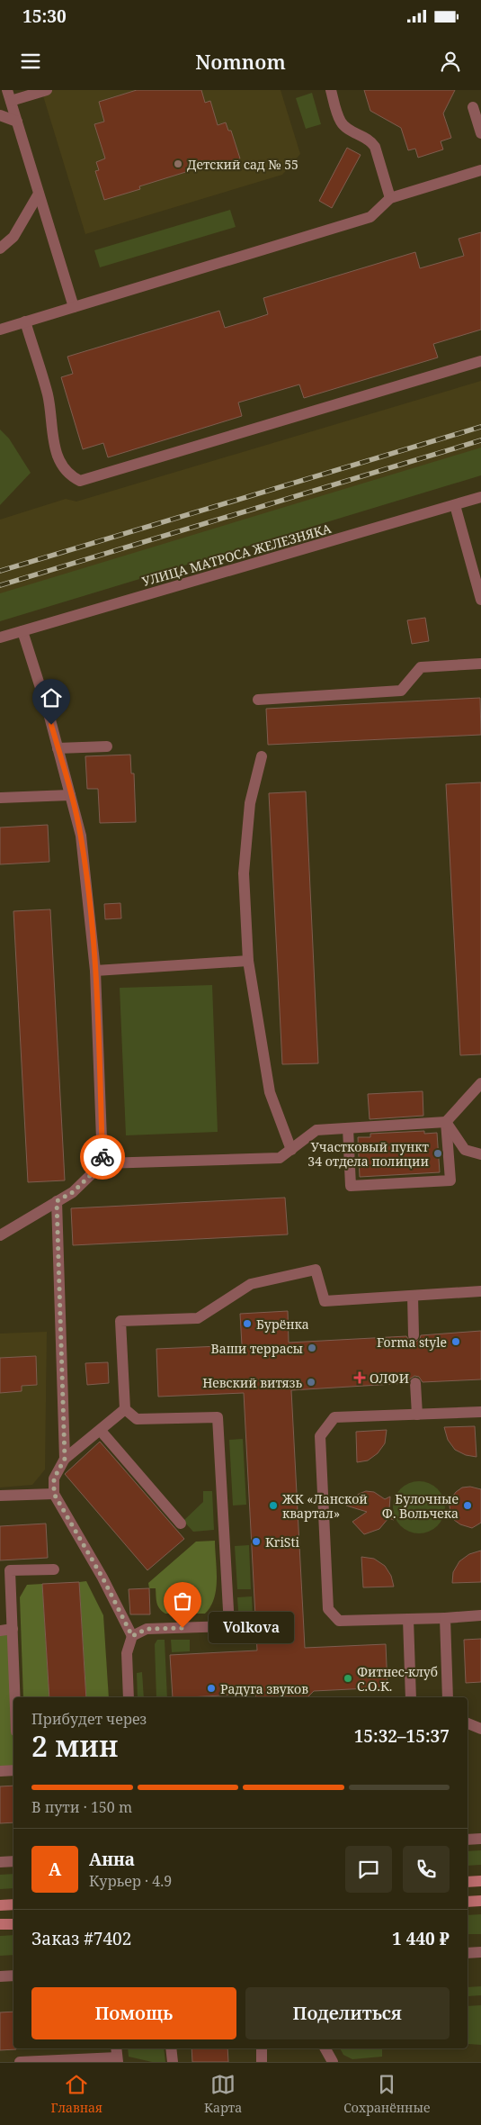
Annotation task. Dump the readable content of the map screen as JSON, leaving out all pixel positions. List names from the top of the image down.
{
  "streets": {
    "street": ["УЛИЦА МАТРОСА ЖЕЛЕЗНЯКА"]
  },
  "places": {
    "other": [
      "Детский сад № 55",
      "Участковый пункт 34 отдела полиции",
      "Бурёнка",
      "Forma style",
      "Ваши террасы",
      "Невский витязь",
      "ЖК «Ланской квартал»",
      "Булочные Ф. Вольчека",
      "KriSti",
      "Volkova",
      "Фитнес-клуб С.О.К.",
      "Радуга звуков"
    ],
    "health": ["ОЛФИ"]
  },
  "page": {
    "status": "15:30",
    "header": "Nomnom",
    "bubble": "Volkova",
    "heading": ["2 мин", "Прибудет через", "15:32–15:37"],
    "panel": [
      "Анна",
      "Курьер · 4.9",
      "Заказ #7402",
      "1 440 ₽"
    ],
    "bar": "В пути · 150 m",
    "round": "А",
    "buttons": ["Помощь", "Поделиться"],
    "tabs": ["Главная", "Карта", "Сохранённые"]
  }
}
